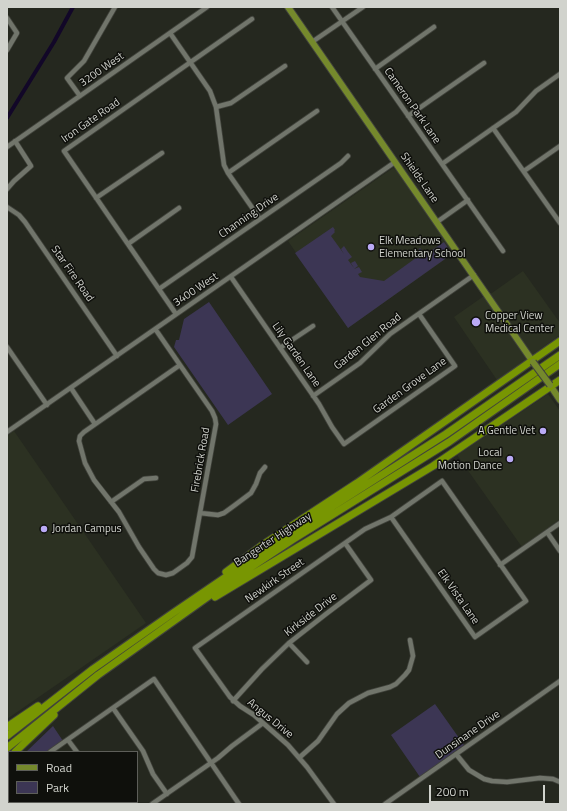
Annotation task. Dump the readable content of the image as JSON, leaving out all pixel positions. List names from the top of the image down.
{
  "streets": {
    "highway": ["Bangerter Highway"],
    "main road": ["Shields Lane"],
    "street": [
      "3200 West",
      "Cameron Park Lane",
      "Iron Gate Road",
      "Channing Drive",
      "Star Fire Road",
      "3400 West",
      "Garden Glen Road",
      "Lily Garden Lane",
      "Garden Grove Lane",
      "Firebrick Road",
      "Newkirk Street",
      "Elk Vista Lane",
      "Kirkside Drive",
      "Angus Drive",
      "Dunsinane Drive"
    ]
  },
  "crossings": [
    ["Iron Gate Road", "Channing Drive"],
    ["Iron Gate Road", "3400 West"],
    ["Shields Lane", "3400 West"],
    ["Shields Lane", "Garden Glen Road"],
    ["Star Fire Road", "3400 West"],
    ["3400 West", "Lily Garden Lane"],
    ["3400 West", "Firebrick Road"],
    ["Garden Glen Road", "Lily Garden Lane"],
    ["Garden Glen Road", "Garden Grove Lane"],
    ["Lily Garden Lane", "Garden Grove Lane"],
    ["Newkirk Street", "Elk Vista Lane"],
    ["Newkirk Street", "Kirkside Drive"],
    ["Newkirk Street", "Angus Drive"],
    ["Kirkside Drive", "Angus Drive"]
  ],
  "places": [
    "Elk Meadows Elementary School",
    "Copper View Medical Center",
    "A Gentle Vet",
    "Local Motion Dance",
    "Jordan Campus"
  ],
  "legend": ["Road", "Park"],
  "scale_bar": "200 m"
}
